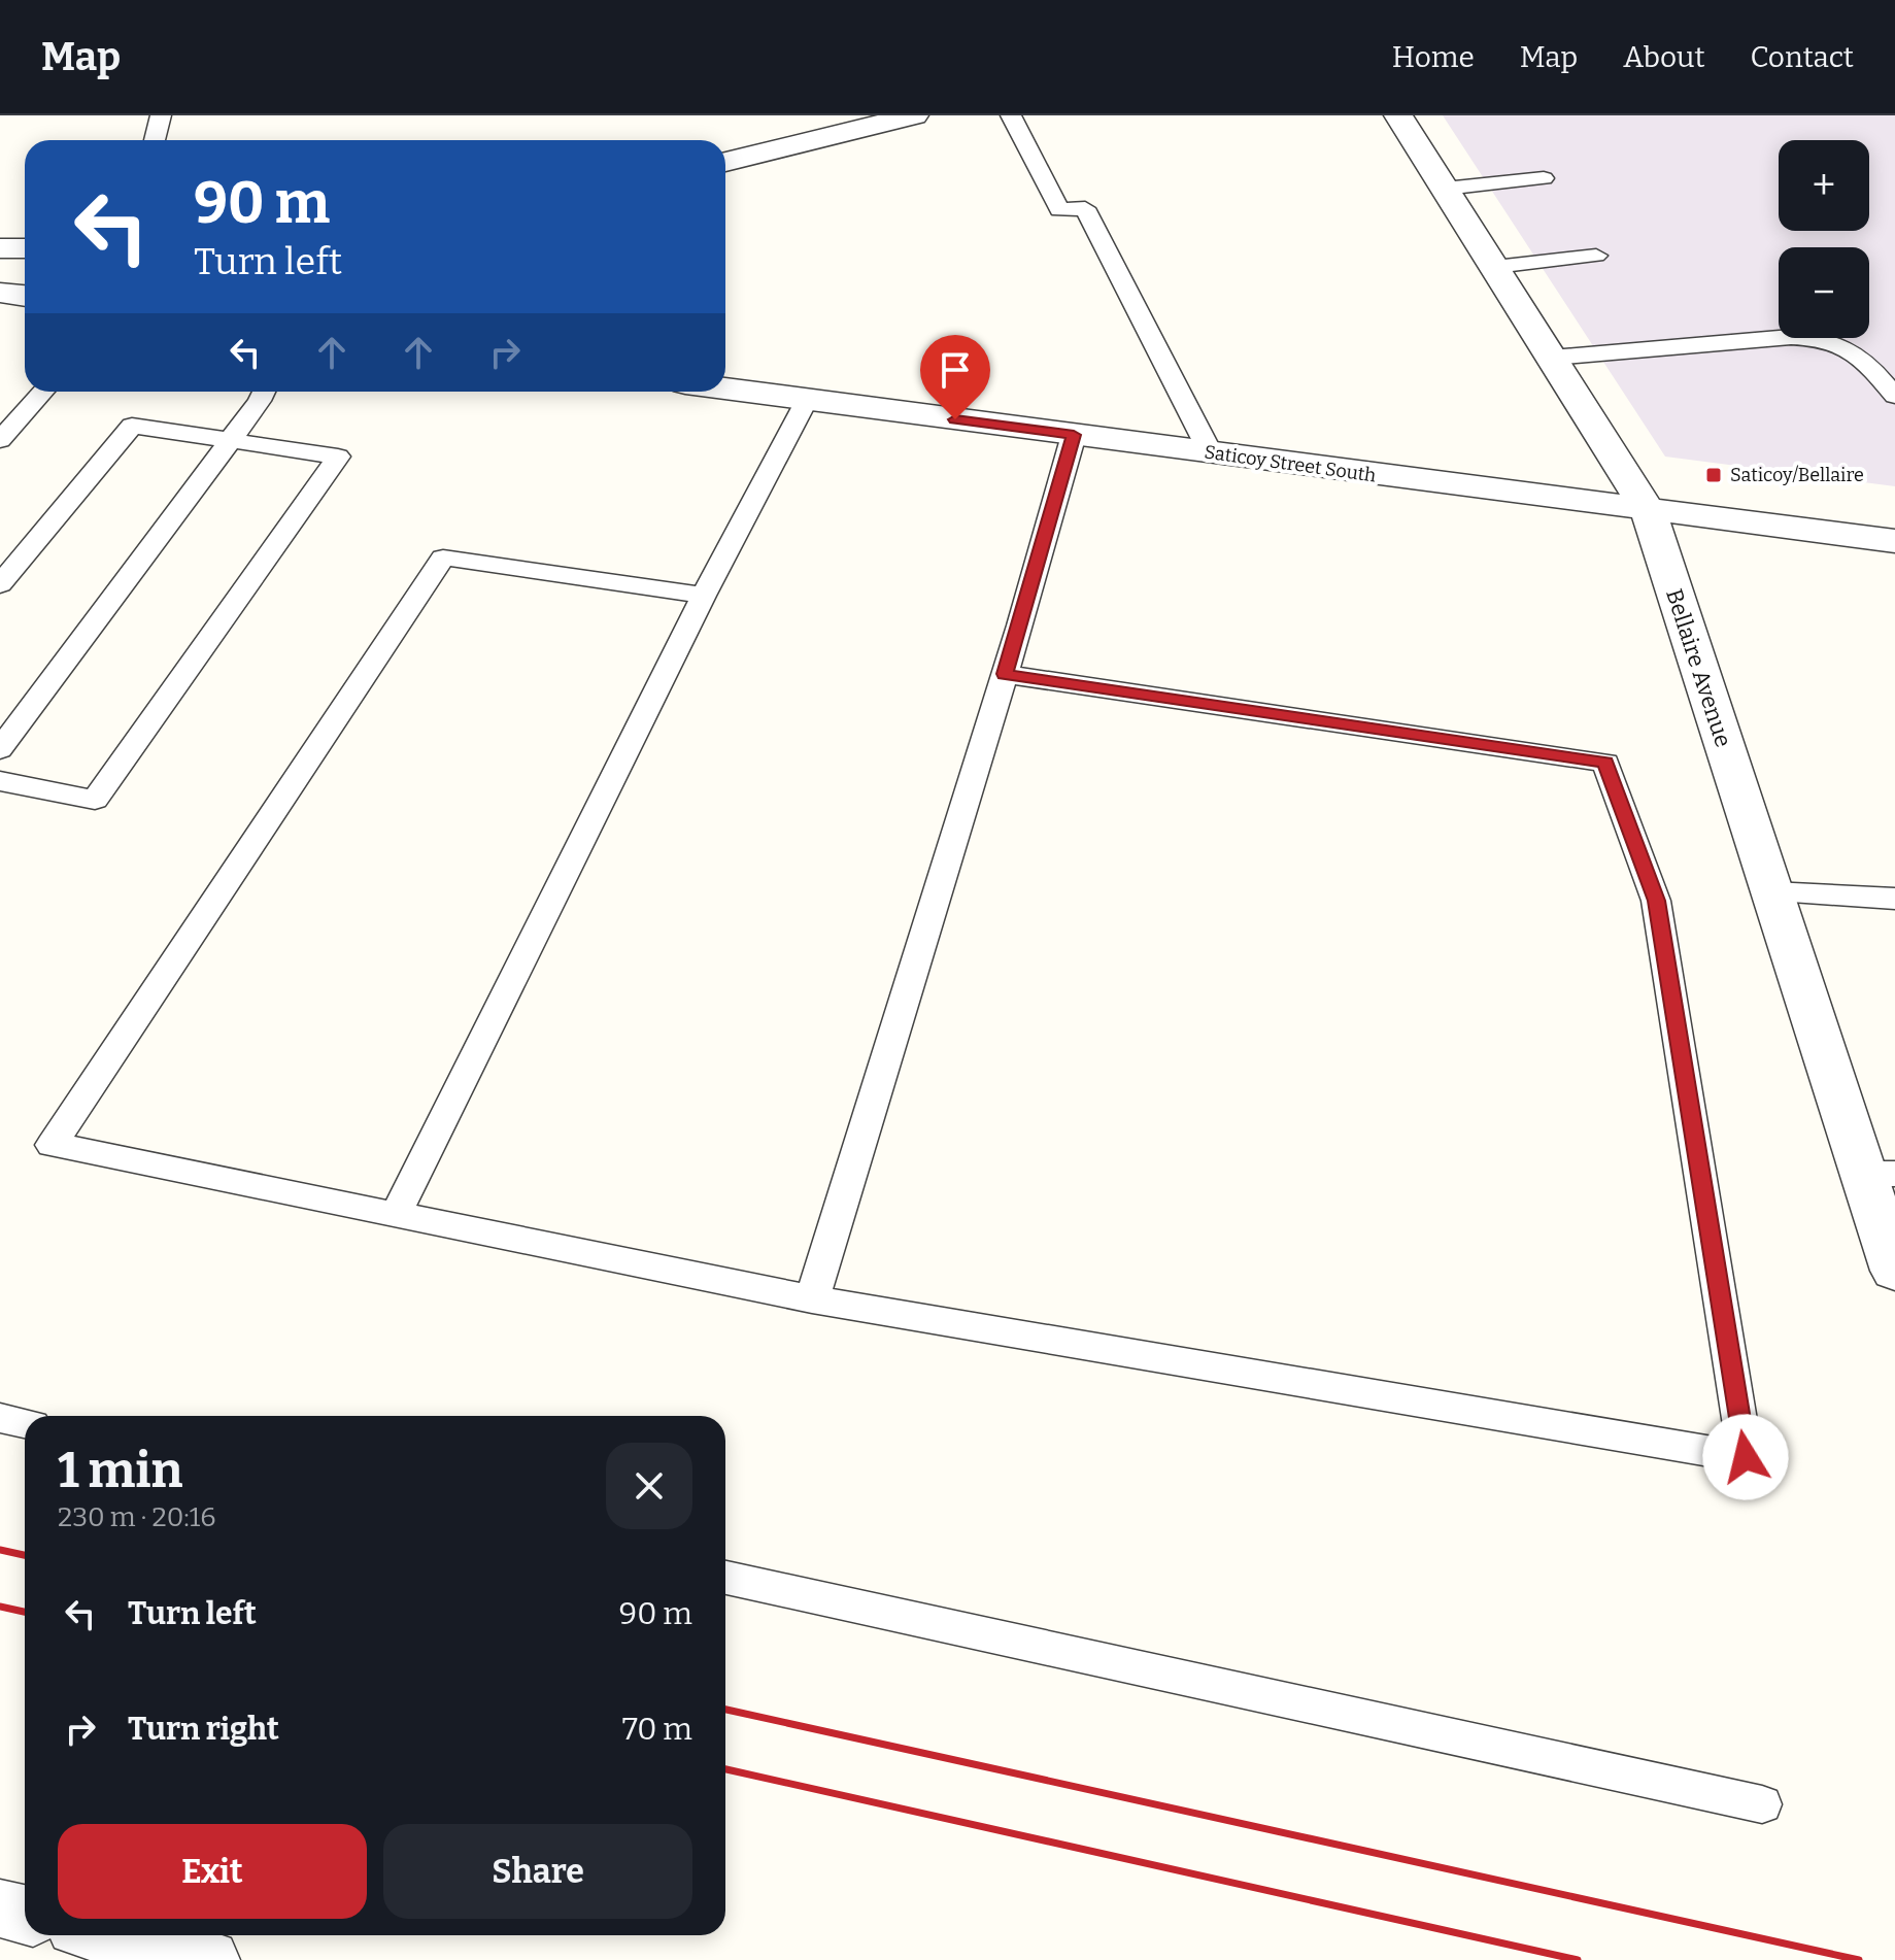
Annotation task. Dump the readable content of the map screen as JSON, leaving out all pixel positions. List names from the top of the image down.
{
  "streets": {
    "street": ["Saticoy Street South", "Bellaire Avenue"]
  },
  "crossings": [
    ["Saticoy Street South", "Bellaire Avenue"]
  ],
  "places": {
    "transit": ["Saticoy/Bellaire"]
  },
  "page": {
    "header": "Map",
    "nav": [
      "Home",
      "Map",
      "About",
      "Contact"
    ],
    "map_buttons": ["+", "−"],
    "turn": ["90 m", "Turn left"],
    "heading": ["1 min", "230 m · 20:16"],
    "list": [
      {
        "name": "Turn left",
        "value": "90 m"
      },
      {
        "name": "Turn right",
        "value": "70 m"
      }
    ],
    "buttons": ["Exit", "Share"]
  }
}
